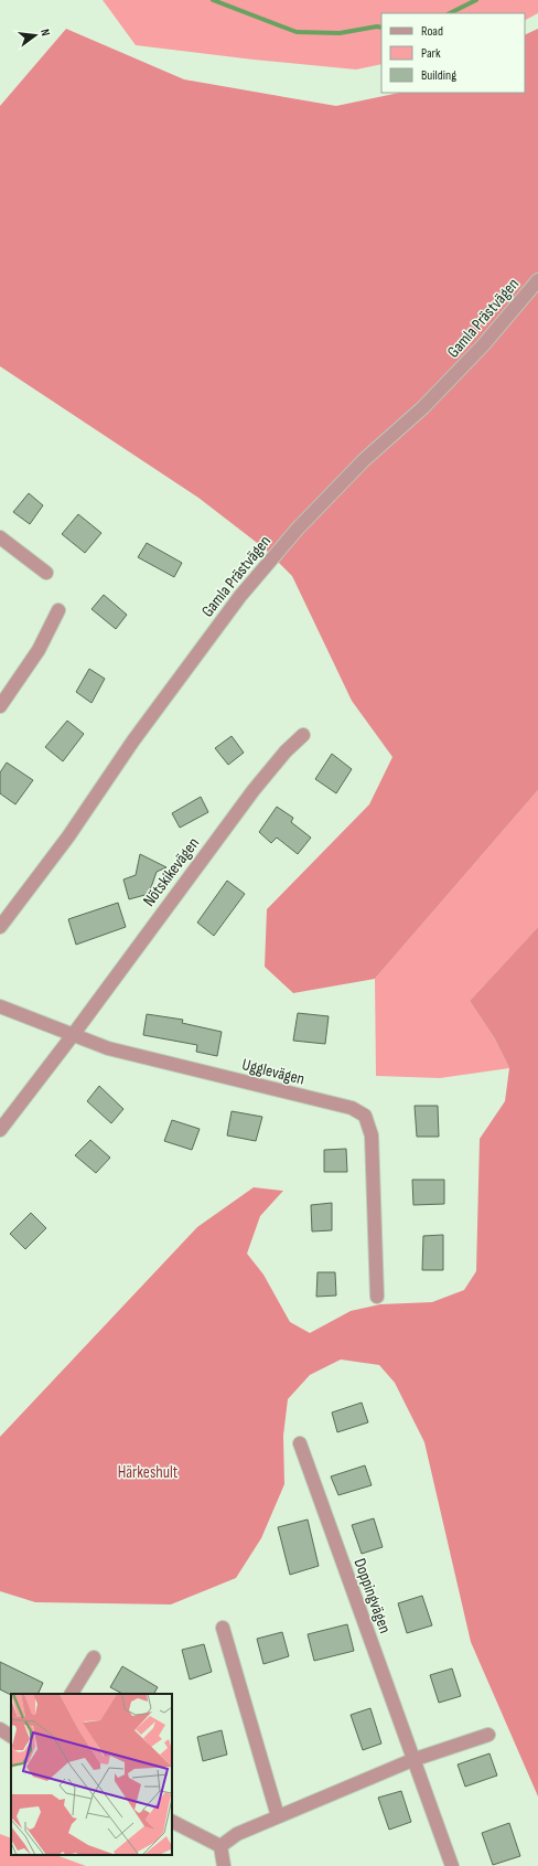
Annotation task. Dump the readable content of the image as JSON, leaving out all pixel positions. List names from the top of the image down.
{
  "streets": {
    "street": [
      "Gamla Prästvägen",
      "Nötskikevägen",
      "Ugglevägen",
      "Doppingvägen"
    ]
  },
  "crossings": [
    ["Nötskikevägen", "Ugglevägen"]
  ],
  "parks": ["Härkeshult"],
  "legend": ["Road", "Park", "Building"],
  "north": "right"
}
